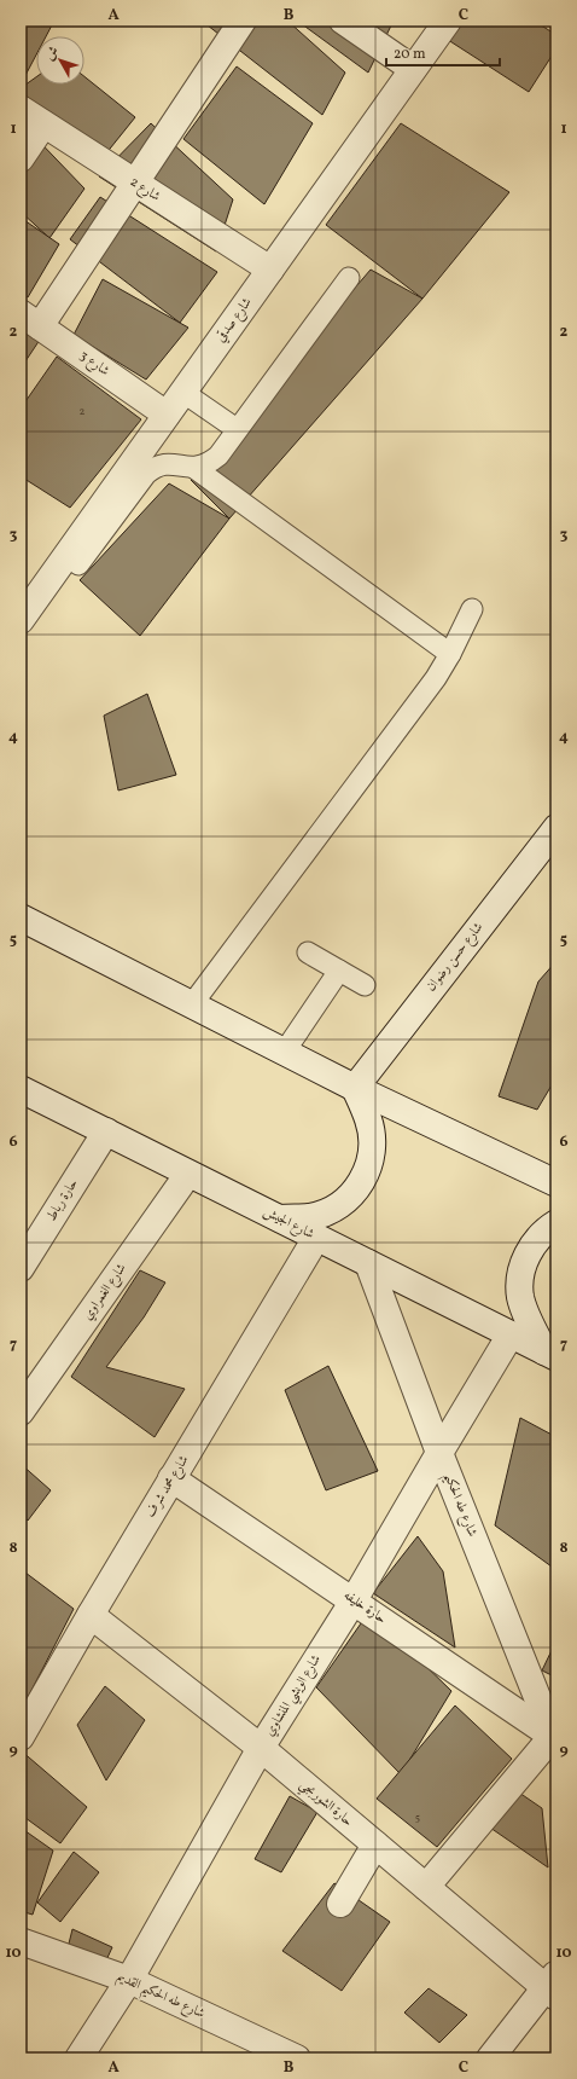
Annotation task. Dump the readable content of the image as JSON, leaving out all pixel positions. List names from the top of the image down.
{
  "streets": {
    "street": [
      "شارع 2",
      "شارع صدقي",
      "شارع 3",
      "شارع حسن رضوان",
      "حارة رباط",
      "شارع الجيش",
      "شارع الغمراوي",
      "شارع محمد شرف",
      "شارع طه الحكيم",
      "حارة خليفه",
      "شارع الويشي المنشاوي",
      "حارة الشوربجي",
      "شارع طه الحكيم القديم"
    ]
  },
  "crossings": [
    ["شارع 2", "شارع صدقي"],
    ["شارع صدقي", "شارع 3"],
    ["حارة رباط", "شارع الجيش"],
    ["شارع الجيش", "شارع الغمراوي"],
    ["شارع الجيش", "شارع محمد شرف"],
    ["شارع الجيش", "شارع طه الحكيم"],
    ["شارع الجيش", "شارع الويشي المنشاوي"],
    ["شارع محمد شرف", "حارة خليفه"],
    ["شارع محمد شرف", "حارة الشوربجي"],
    ["شارع طه الحكيم", "حارة خليفه"],
    ["شارع طه الحكيم", "شارع الويشي المنشاوي"],
    ["حارة خليفه", "شارع الويشي المنشاوي"],
    ["شارع الويشي المنشاوي", "حارة الشوربجي"],
    ["شارع الويشي المنشاوي", "شارع طه الحكيم القديم"]
  ],
  "house_numbers": ["2", "5"],
  "scale_bar": "20 m",
  "north": "top left",
  "grid": {
    "columns": ["A", "B", "C"],
    "rows": [
      "1",
      "2",
      "3",
      "4",
      "5",
      "6",
      "7",
      "8",
      "9",
      "10"
    ]
  }
}
